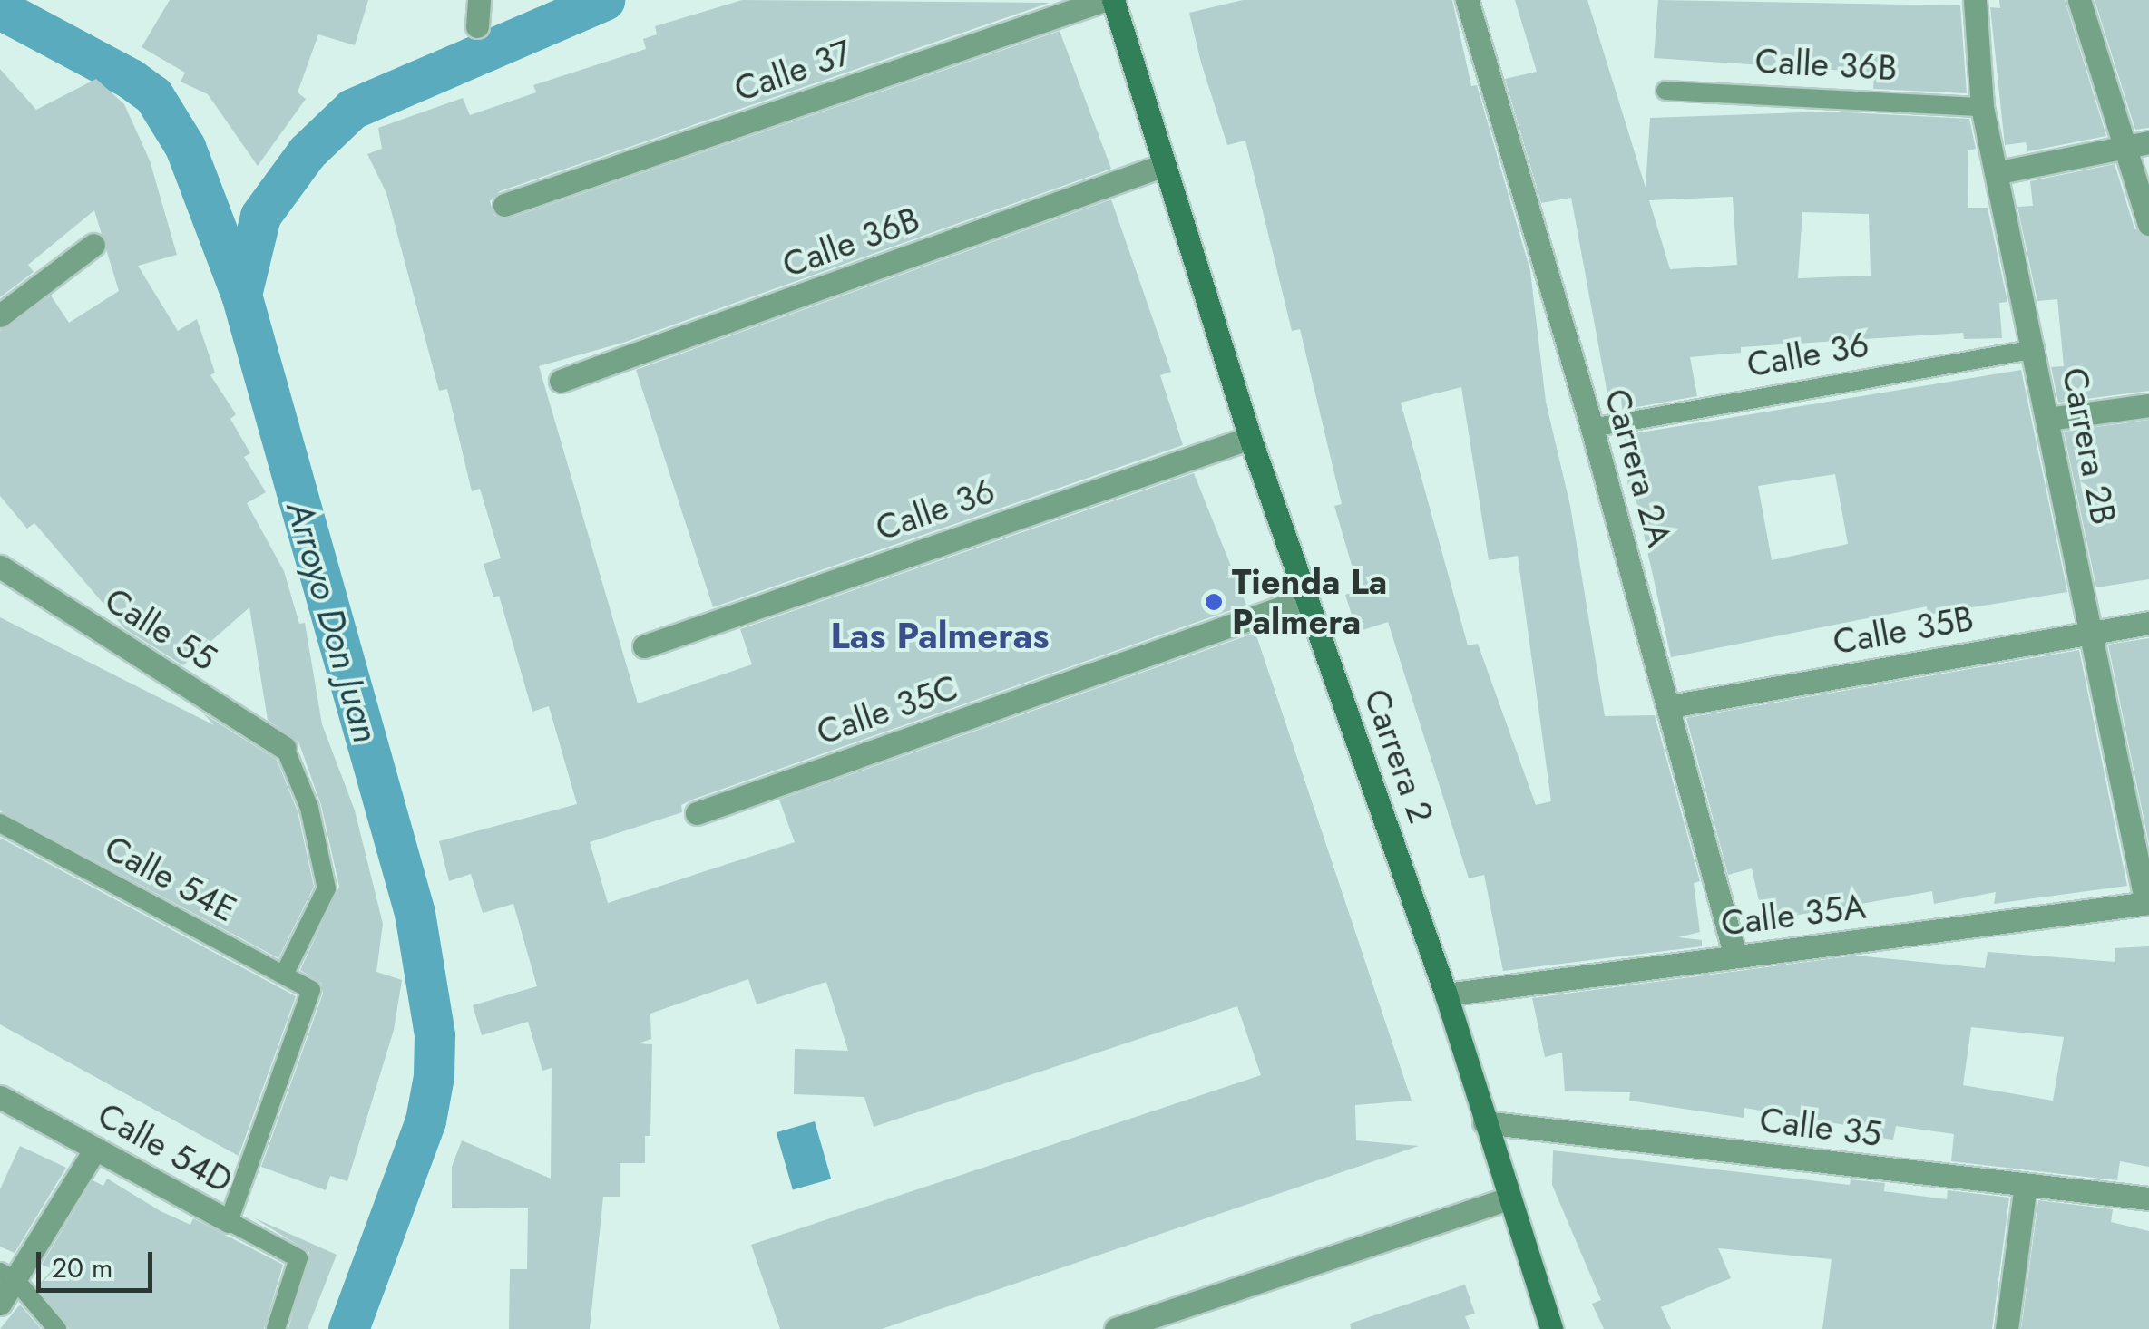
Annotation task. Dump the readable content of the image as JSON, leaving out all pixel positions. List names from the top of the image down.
{
  "streets": {
    "street": [
      "Calle 36B",
      "Calle 37",
      "Calle 36",
      "Carrera 2B",
      "Carrera 2A",
      "Calle 55",
      "Calle 35B",
      "Calle 35C",
      "Carrera 2",
      "Calle 35A",
      "Calle 35",
      "Calle 54D"
    ],
    "lane": ["Calle 54E"]
  },
  "crossings": [
    ["Calle 36B", "Carrera 2B"],
    ["Calle 36B", "Carrera 2"],
    ["Calle 36", "Carrera 2B"],
    ["Calle 36", "Carrera 2A"],
    ["Calle 36", "Carrera 2"],
    ["Carrera 2B", "Calle 35B"],
    ["Carrera 2B", "Calle 35A"],
    ["Carrera 2A", "Calle 35B"],
    ["Carrera 2A", "Calle 35A"],
    ["Calle 35C", "Carrera 2"],
    ["Carrera 2", "Calle 35A"],
    ["Carrera 2", "Calle 35"],
    ["Calle 54E", "Calle 54D"]
  ],
  "districts": ["Las Palmeras"],
  "water": ["Arroyo Don Juan"],
  "places": ["Tienda La Palmera"],
  "scale_bar": "20 m"
}
